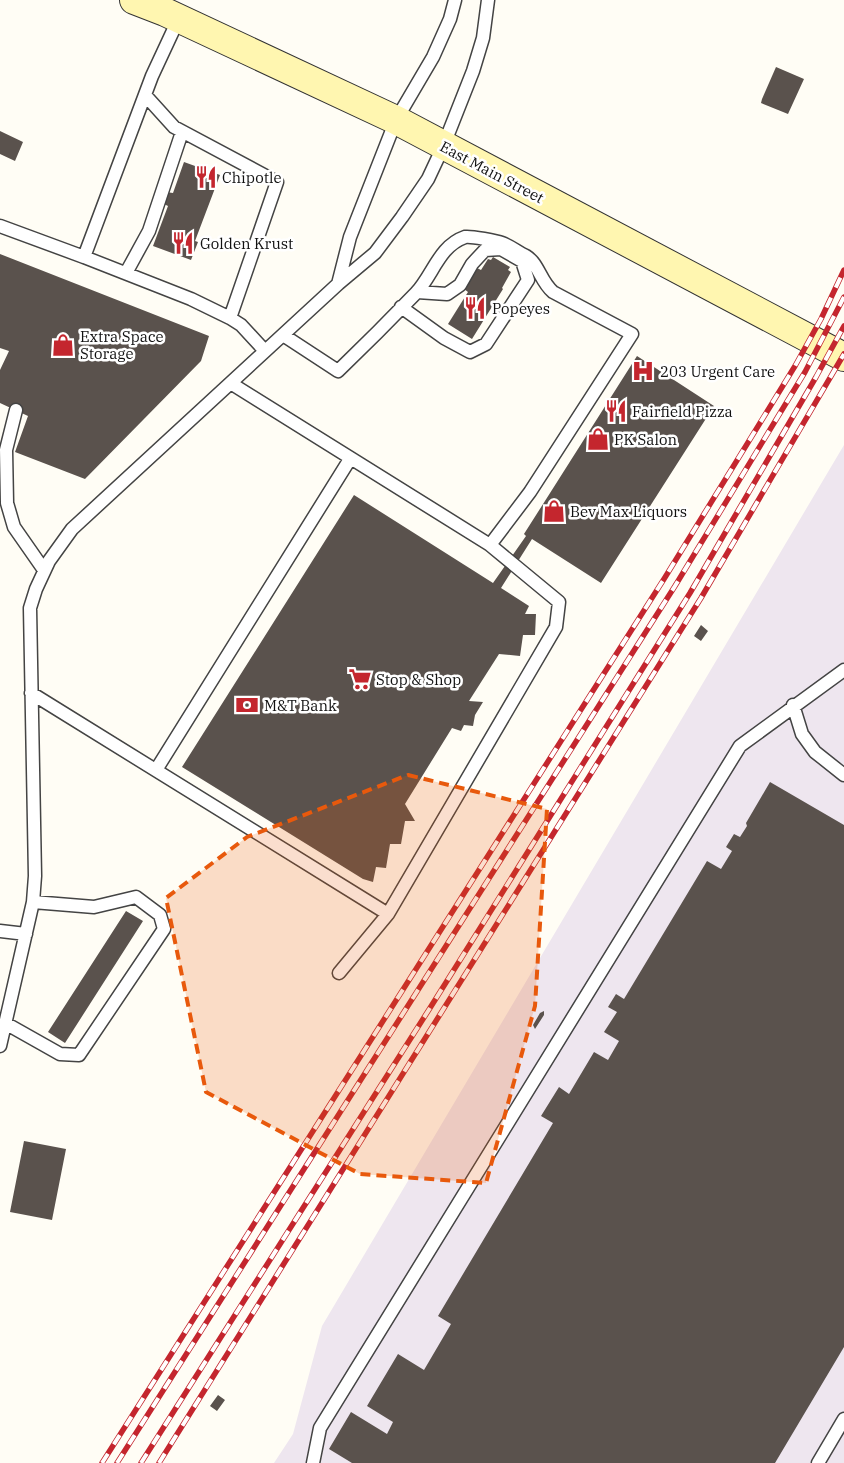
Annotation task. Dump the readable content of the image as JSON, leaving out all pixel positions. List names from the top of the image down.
{
  "streets": {
    "main road": ["East Main Street"]
  },
  "places": {
    "restaurant": [
      "Chipotle",
      "Golden Krust",
      "Popeyes",
      "Fairfield Pizza"
    ],
    "shop": ["Extra Space Storage", "PK Salon", "Bev Max Liquors"],
    "hospital": ["203 Urgent Care"],
    "supermarket": ["Stop & Shop"],
    "bank": ["M&T Bank"]
  }
}
